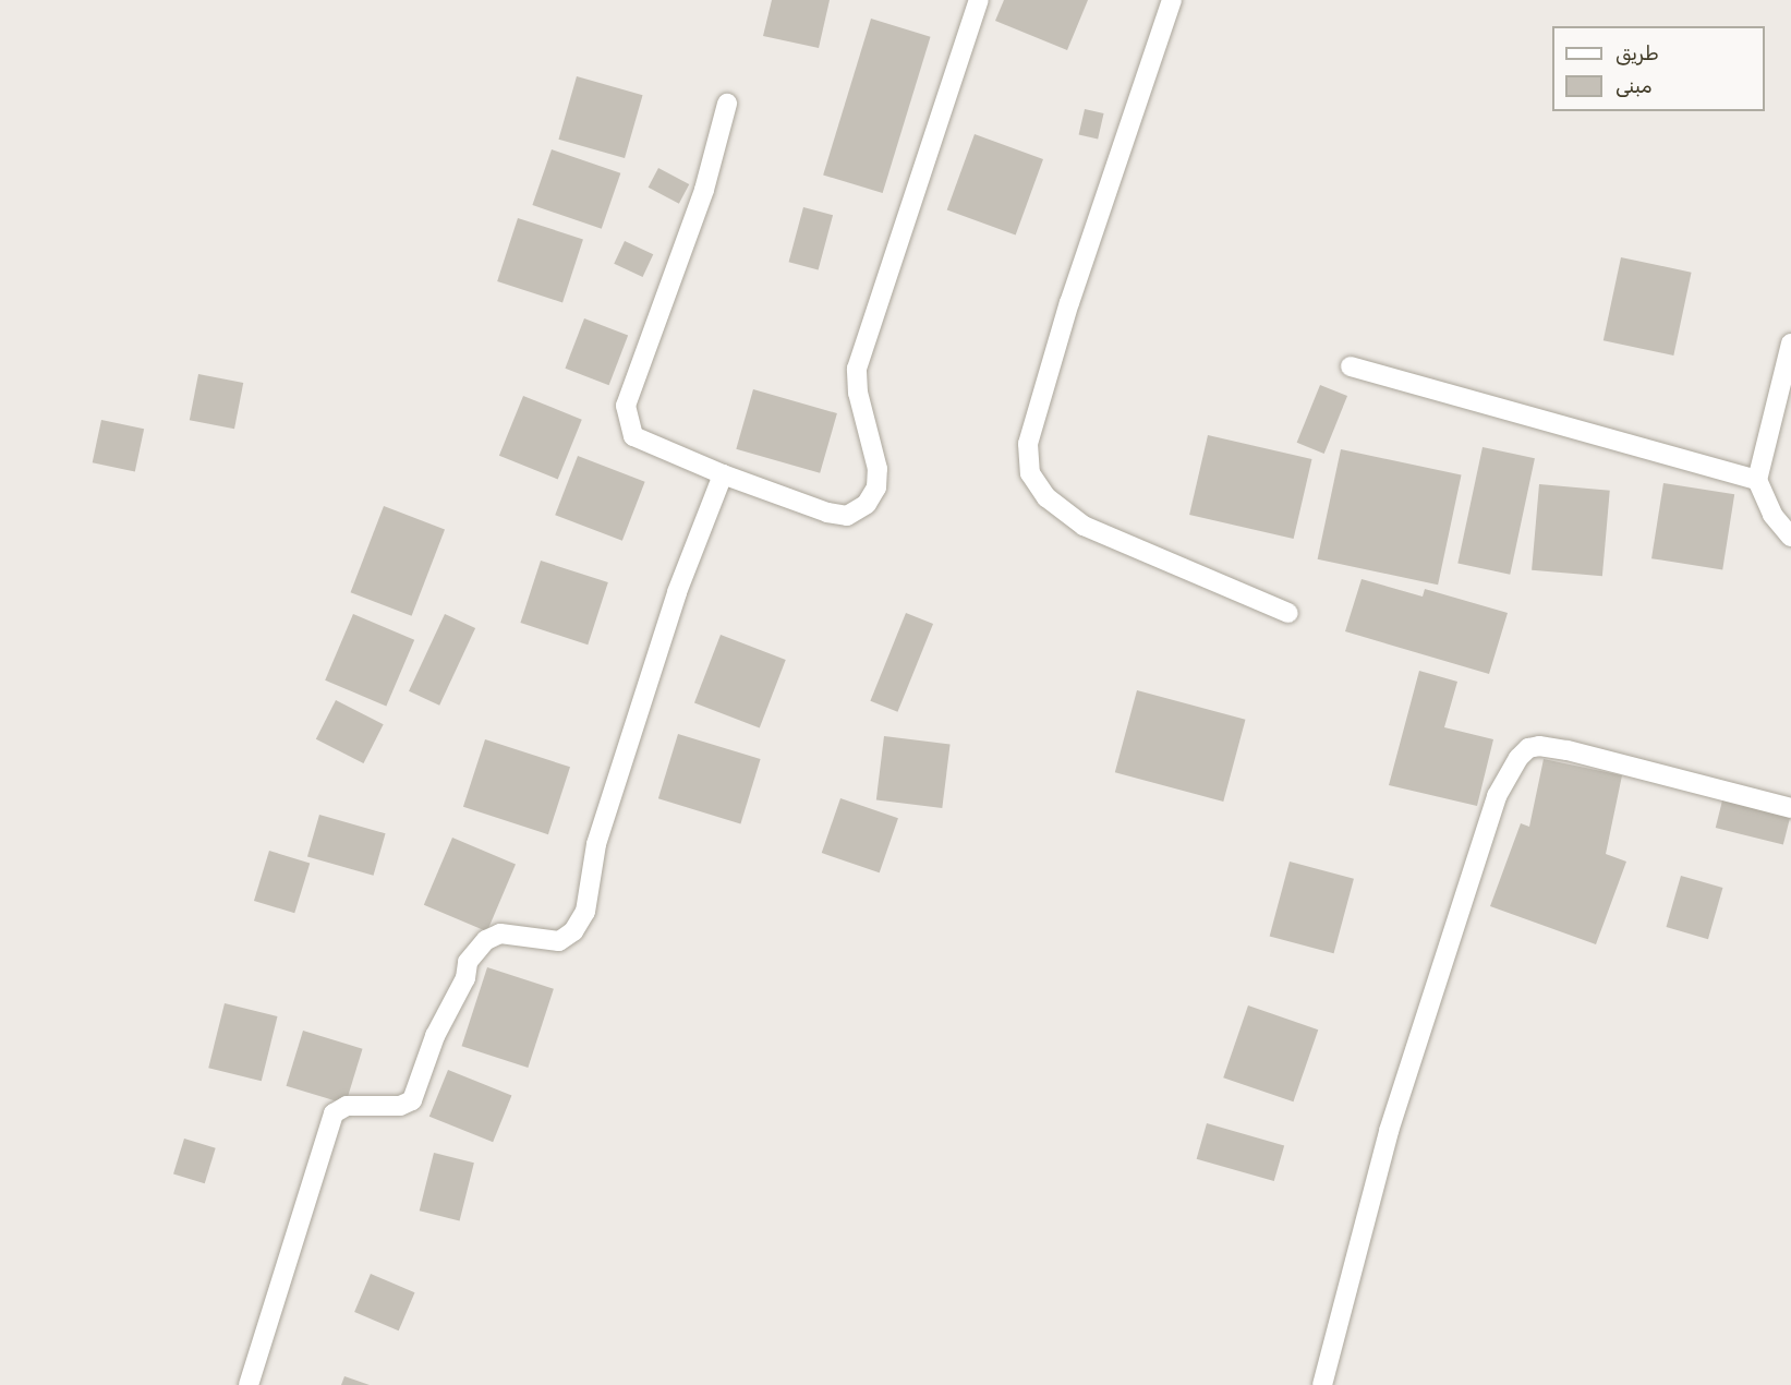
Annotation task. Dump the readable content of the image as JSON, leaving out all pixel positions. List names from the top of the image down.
{
  "legend": ["طريق", "مبنى"]
}
